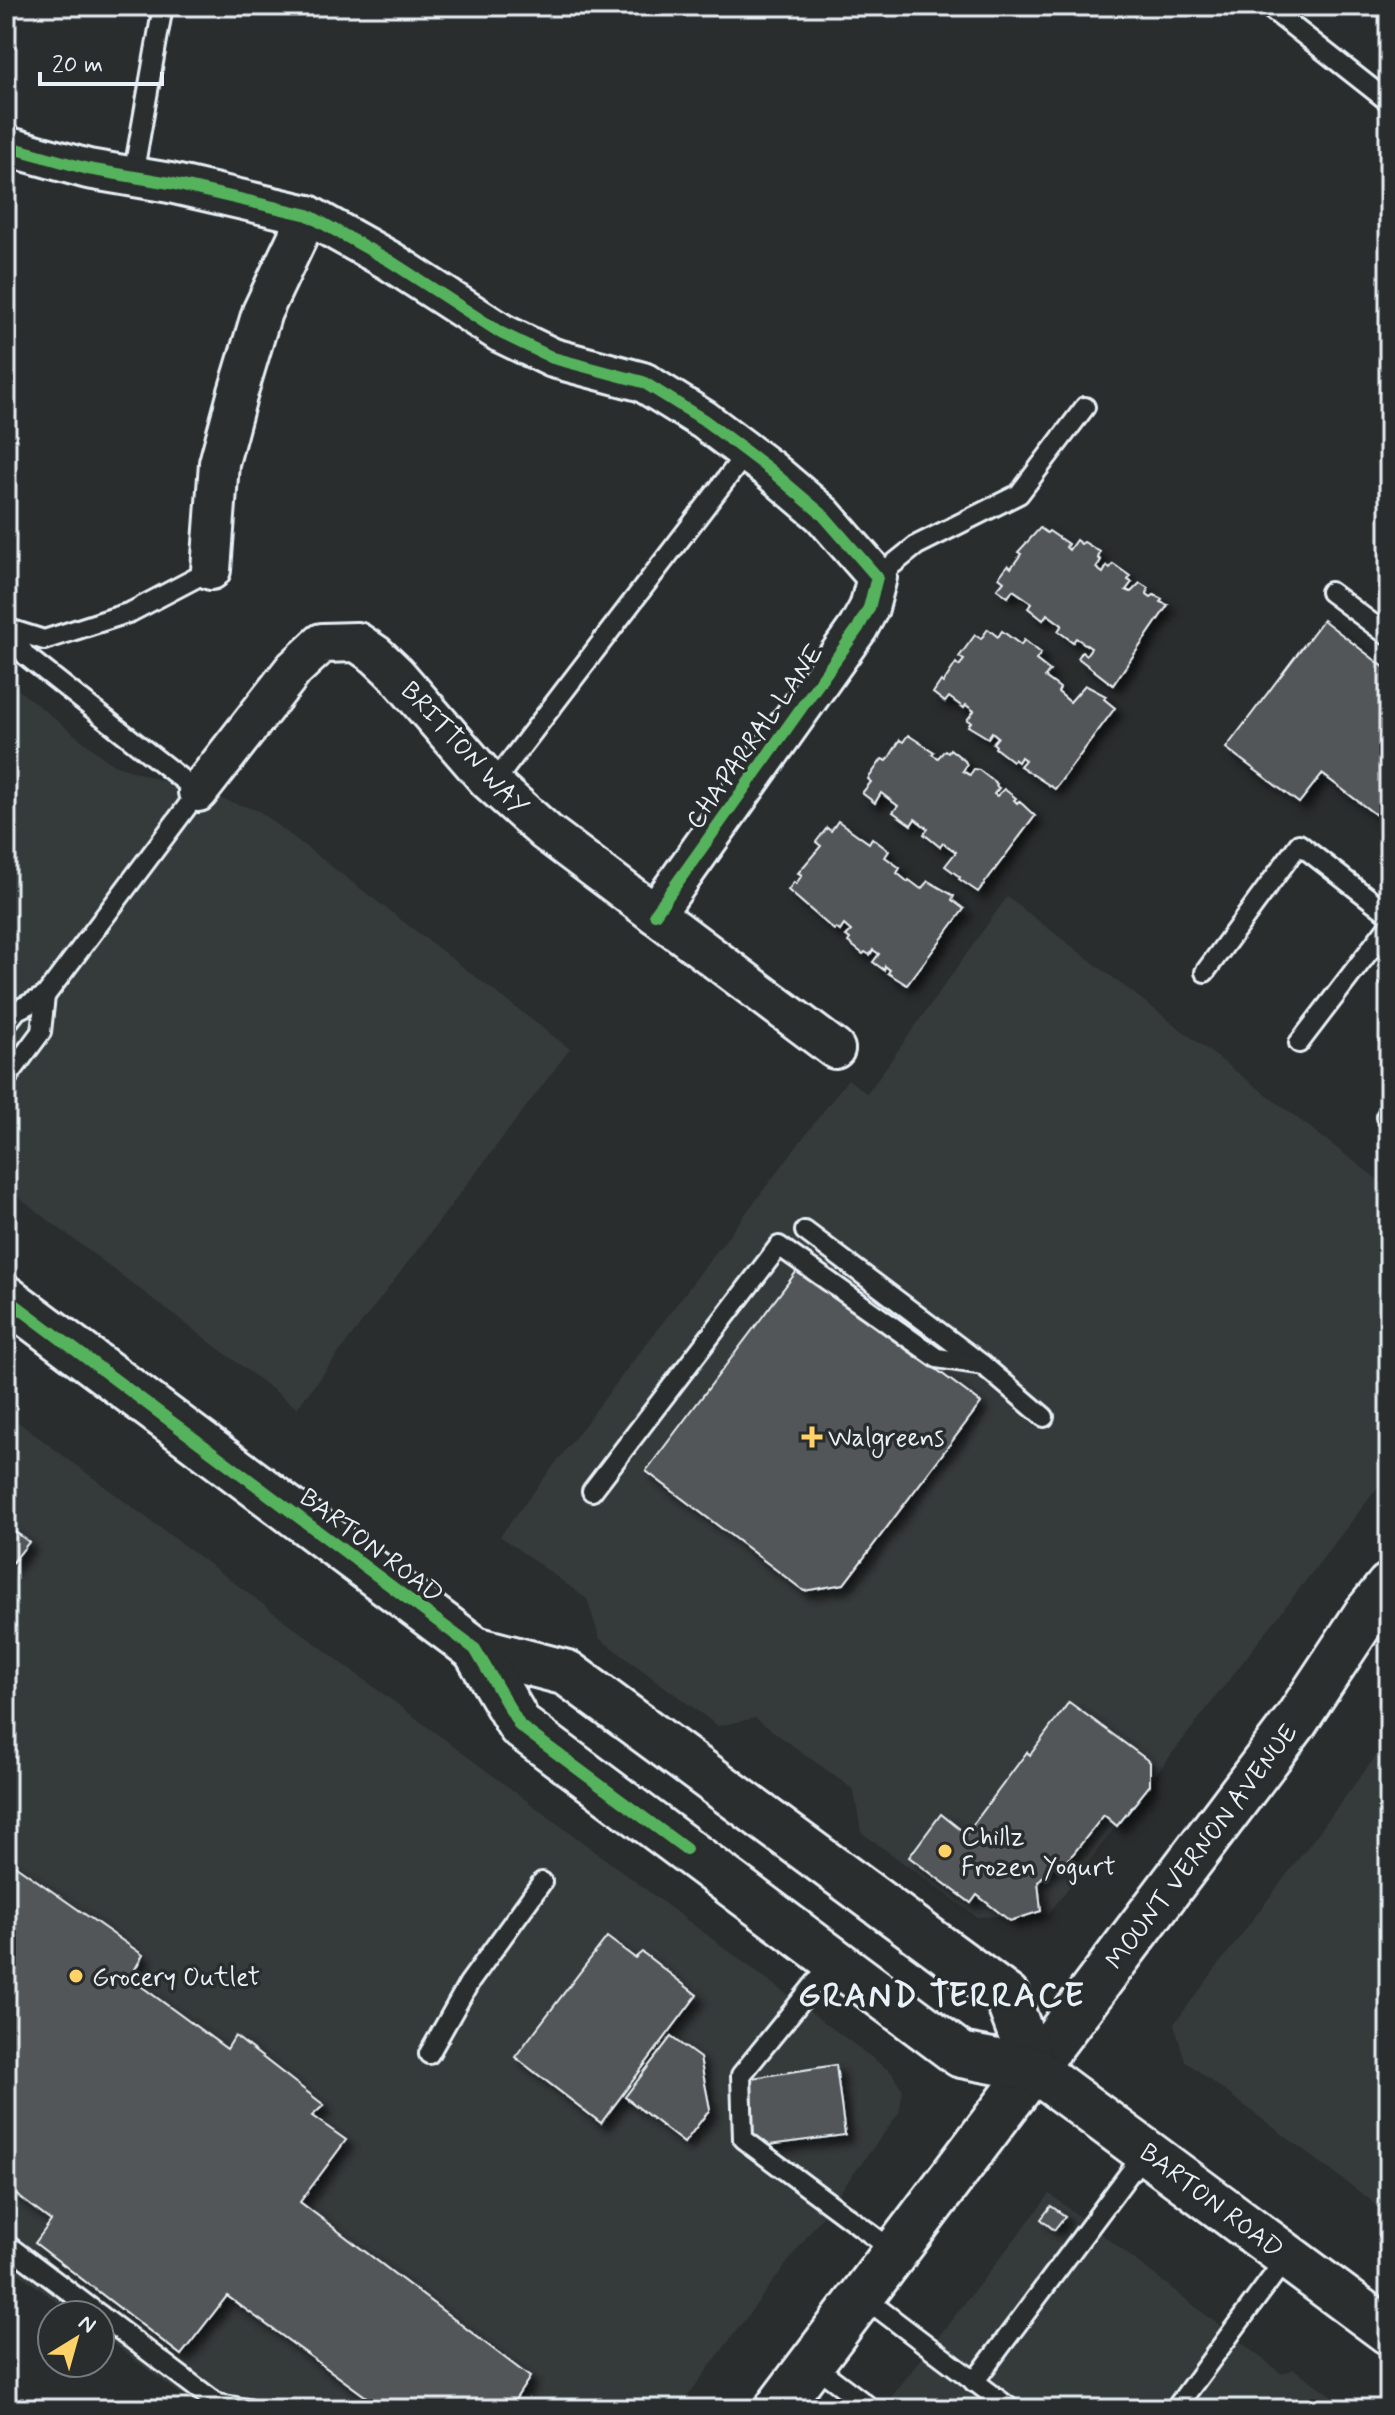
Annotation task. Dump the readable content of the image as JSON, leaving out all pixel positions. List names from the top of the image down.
{
  "streets": {
    "main road": ["BARTON ROAD", "MOUNT VERNON AVENUE"],
    "street": ["CHAPARRAL LANE", "BRITTON WAY"]
  },
  "crossings": [
    ["CHAPARRAL LANE", "BRITTON WAY"],
    ["BARTON ROAD", "MOUNT VERNON AVENUE"]
  ],
  "districts": ["GRAND TERRACE"],
  "places": {
    "health": ["Walgreens"],
    "other": ["Chillz Frozen Yogurt", "Grocery Outlet"]
  },
  "scale_bar": "20 m",
  "north": "top right"
}
